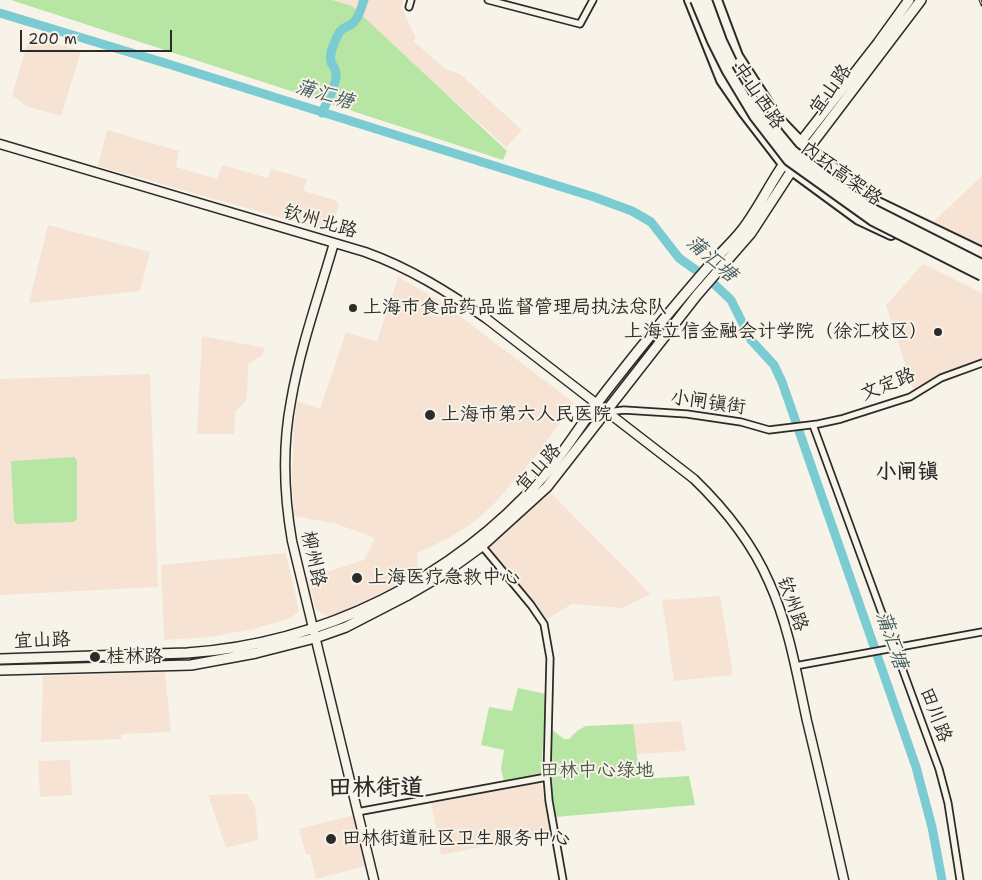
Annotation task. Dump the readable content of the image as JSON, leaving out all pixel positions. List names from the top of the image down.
{
  "streets": {
    "main road": ["宜山路", "中山西路", "内环高架路"],
    "street": [
      "钦州北路",
      "文定路",
      "小闸镇街",
      "柳州路",
      "钦州路",
      "田川路"
    ]
  },
  "crossings": [
    ["宜山路", "中山西路"],
    ["宜山路", "钦州北路"],
    ["宜山路", "小闸镇街"],
    ["宜山路", "柳州路"],
    ["宜山路", "钦州路"],
    ["中山西路", "内环高架路"],
    ["钦州北路", "柳州路"],
    ["钦州北路", "钦州路"],
    ["文定路", "小闸镇街"],
    ["文定路", "田川路"],
    ["小闸镇街", "钦州路"]
  ],
  "districts": ["小闸镇", "田林街道"],
  "water": ["蒲汇塘"],
  "parks": ["田林中心绿地"],
  "places": [
    "上海市食品药品监督管理局执法总队",
    "上海立信金融会计学院（徐汇校区）",
    "上海市第六人民医院",
    "上海医疗急救中心",
    "桂林路",
    "田林街道社区卫生服务中心"
  ],
  "scale_bar": "200 m"
}
